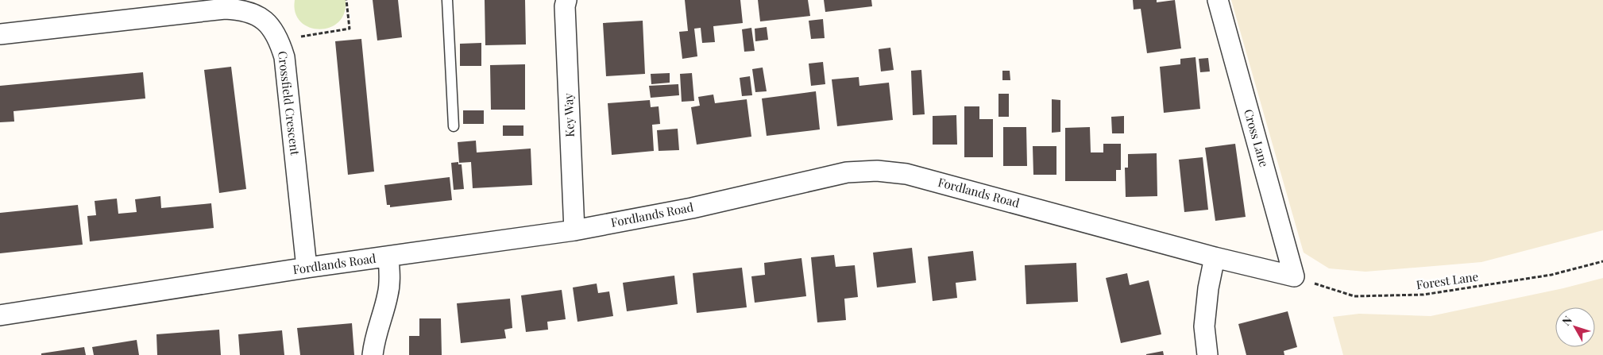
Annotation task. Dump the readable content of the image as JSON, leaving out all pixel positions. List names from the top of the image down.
{
  "streets": {
    "street": [
      "Crossfield Crescent",
      "Key Way",
      "Cross Lane",
      "Fordlands Road"
    ],
    "path": ["Forest Lane"]
  },
  "crossings": [
    ["Crossfield Crescent", "Fordlands Road"],
    ["Key Way", "Fordlands Road"],
    ["Cross Lane", "Fordlands Road"],
    ["Cross Lane", "Forest Lane"],
    ["Fordlands Road", "Forest Lane"]
  ],
  "north": "top left"
}
